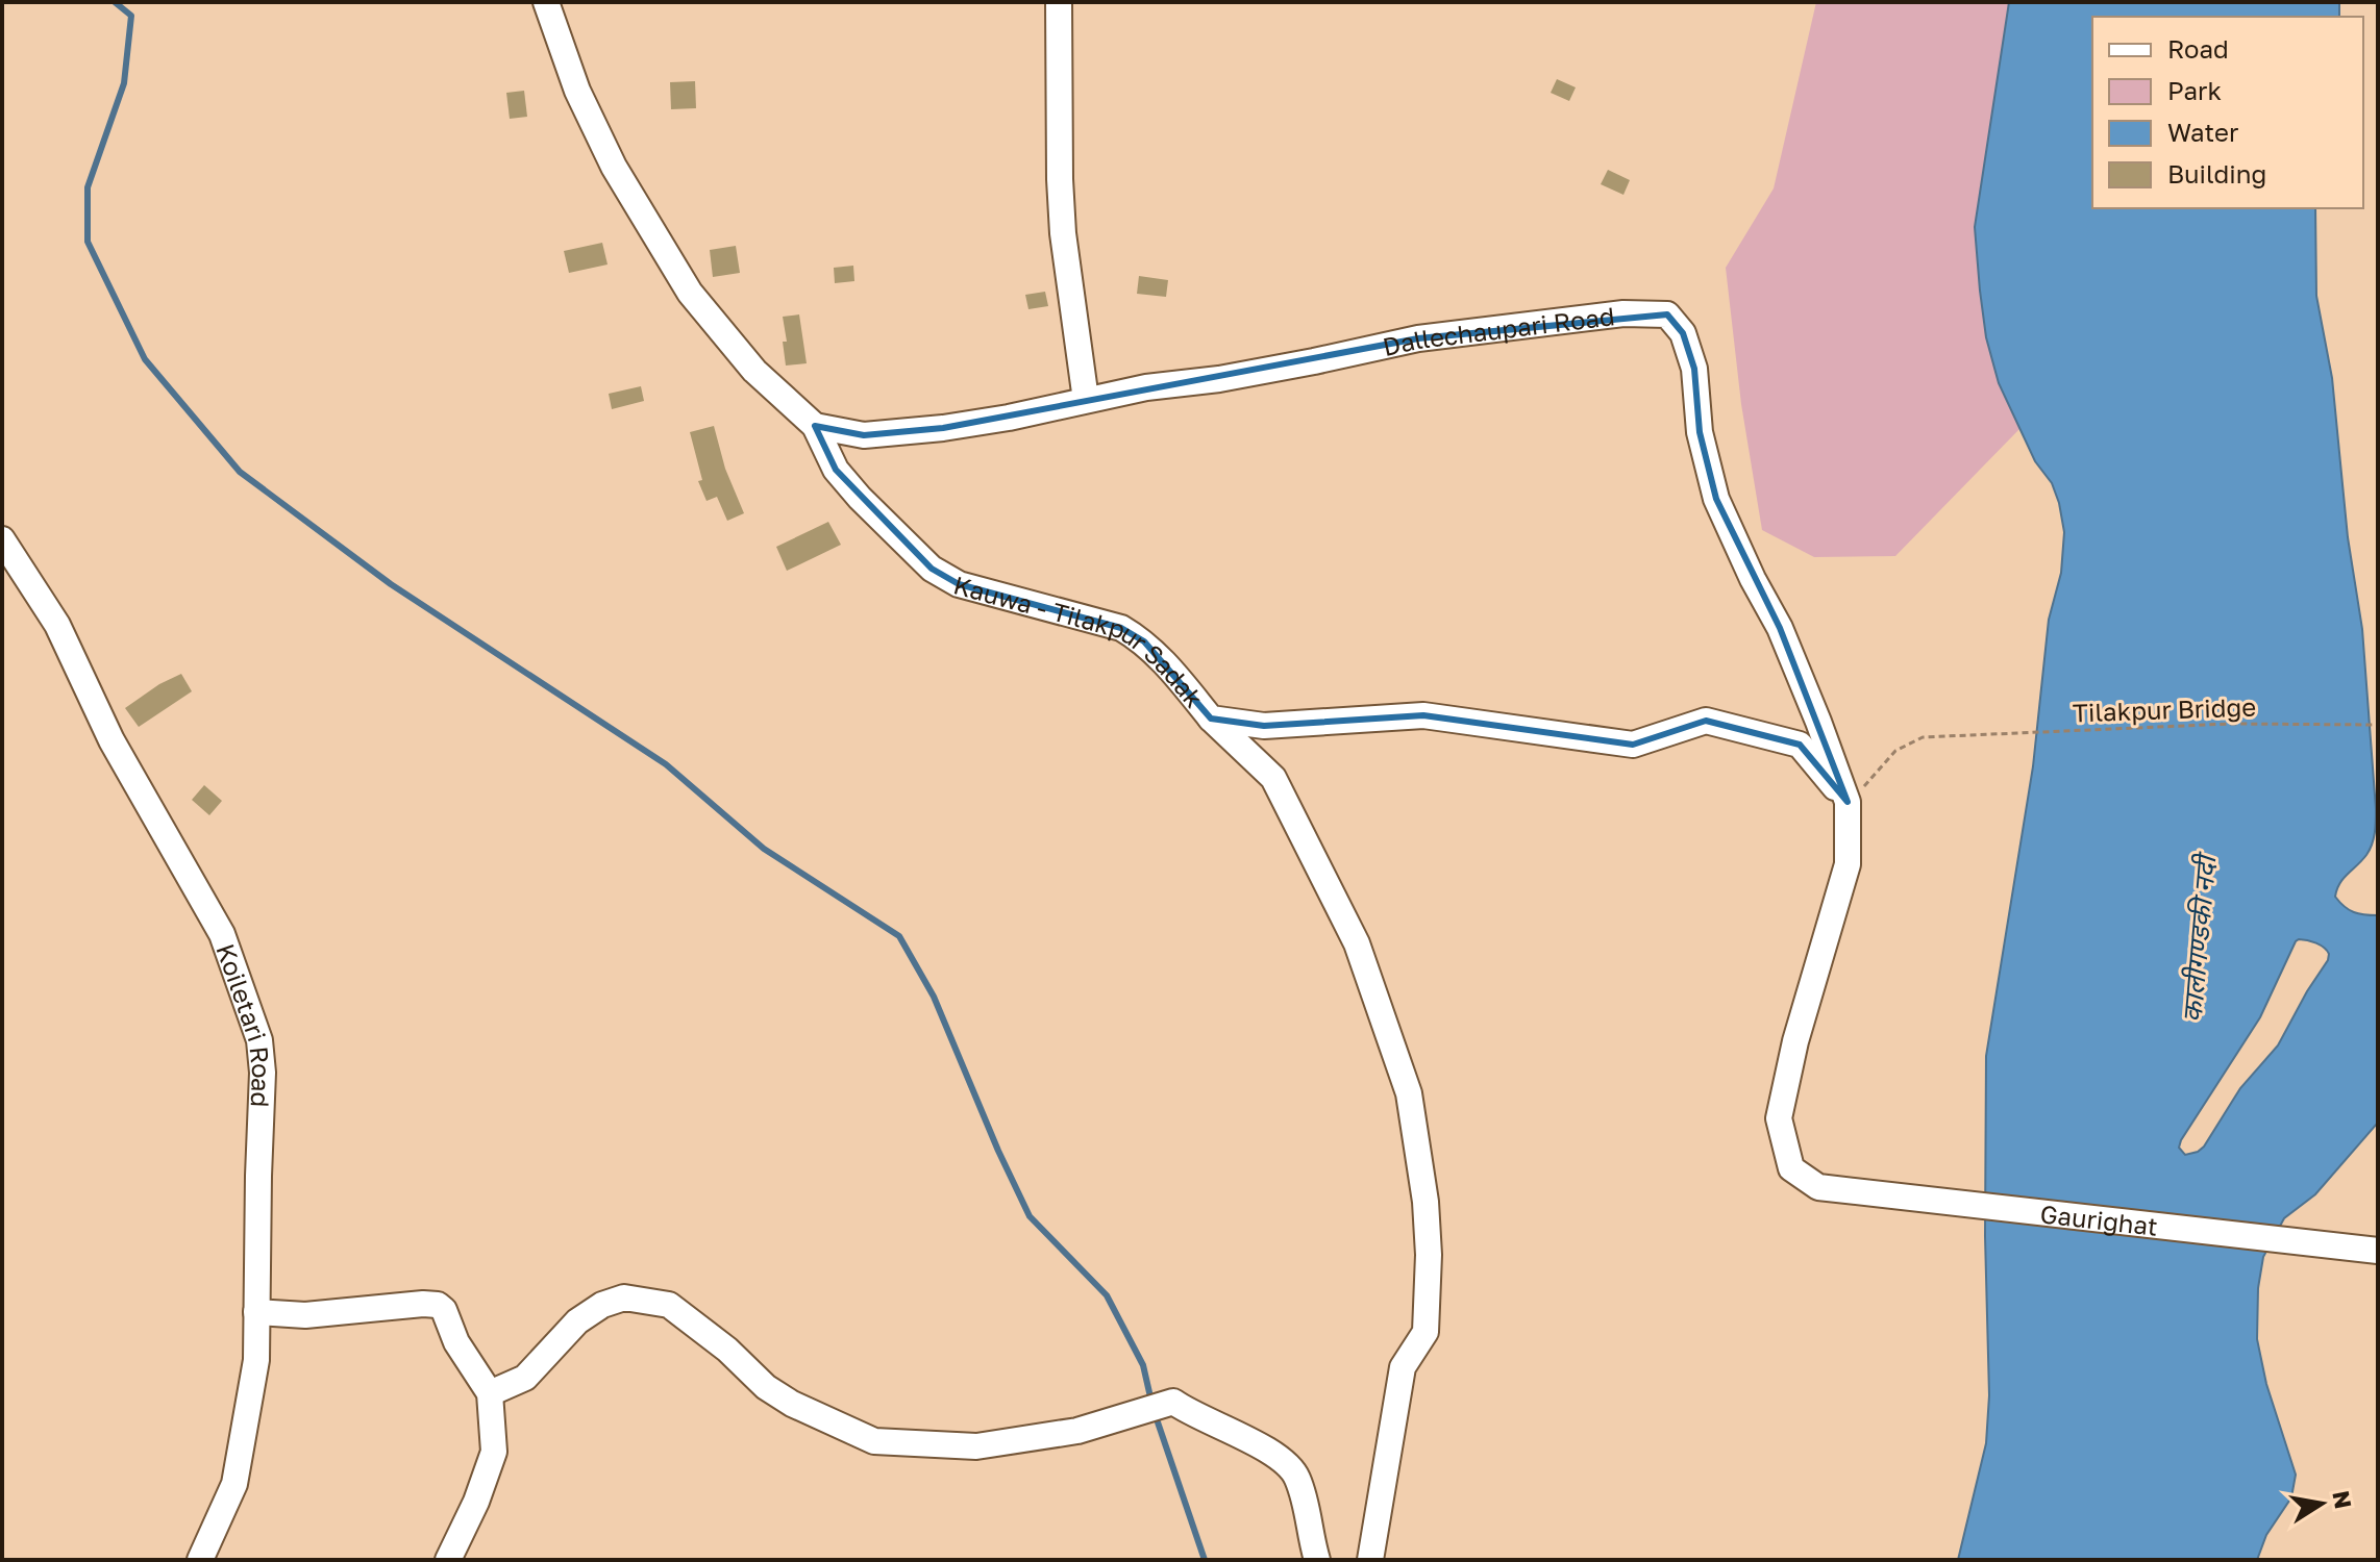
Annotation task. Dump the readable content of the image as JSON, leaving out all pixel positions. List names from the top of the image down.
{
  "streets": {
    "street": [
      "Dallechaupari Road",
      "Kauwa - Tilakpur Sadak",
      "Koiletari Road",
      "Gaurighat"
    ],
    "path": ["Tilakpur Bridge"]
  },
  "crossings": [
    ["Dallechaupari Road", "Kauwa - Tilakpur Sadak"],
    ["Dallechaupari Road", "Tilakpur Bridge"],
    ["Dallechaupari Road", "Gaurighat"],
    ["Kauwa - Tilakpur Sadak", "Tilakpur Bridge"],
    ["Kauwa - Tilakpur Sadak", "Gaurighat"],
    ["Tilakpur Bridge", "Gaurighat"]
  ],
  "water": ["कालीगण्डकी नदी"],
  "legend": [
    "Road",
    "Park",
    "Water",
    "Building"
  ],
  "north": "right"
}
